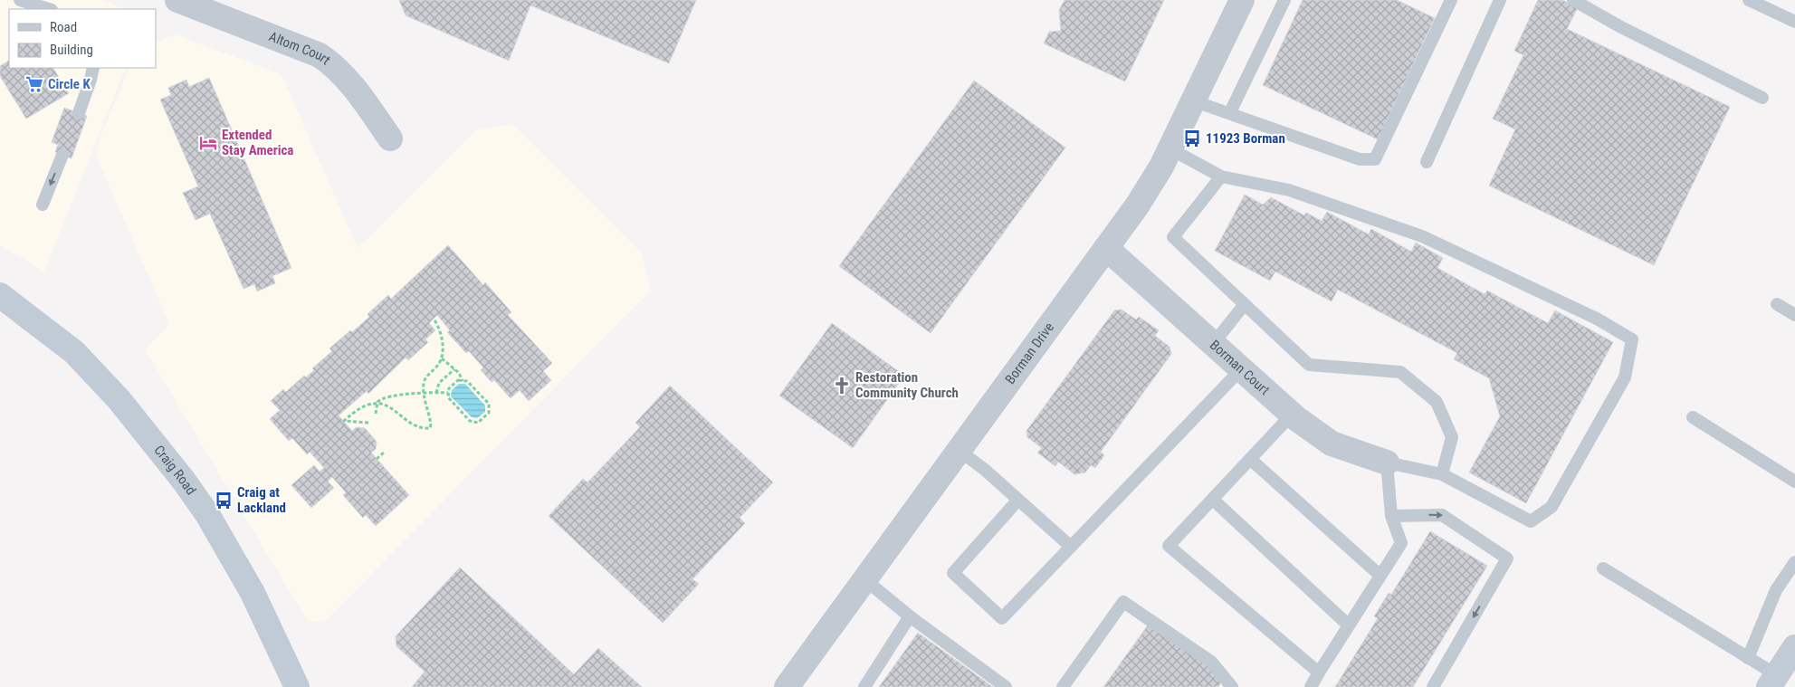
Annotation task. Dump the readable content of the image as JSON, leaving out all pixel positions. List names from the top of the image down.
{
  "streets": {
    "main road": ["Craig Road"],
    "street": ["Altom Court", "Borman Drive", "Borman Court"]
  },
  "crossings": [
    ["Borman Drive", "Borman Court"]
  ],
  "places": {
    "supermarket": ["Circle K"],
    "bus stop": ["11923 Borman", "Craig at Lackland"],
    "hotel": ["Extended Stay America"],
    "church": ["Restoration Community Church"]
  },
  "legend": ["Road", "Building"]
}
